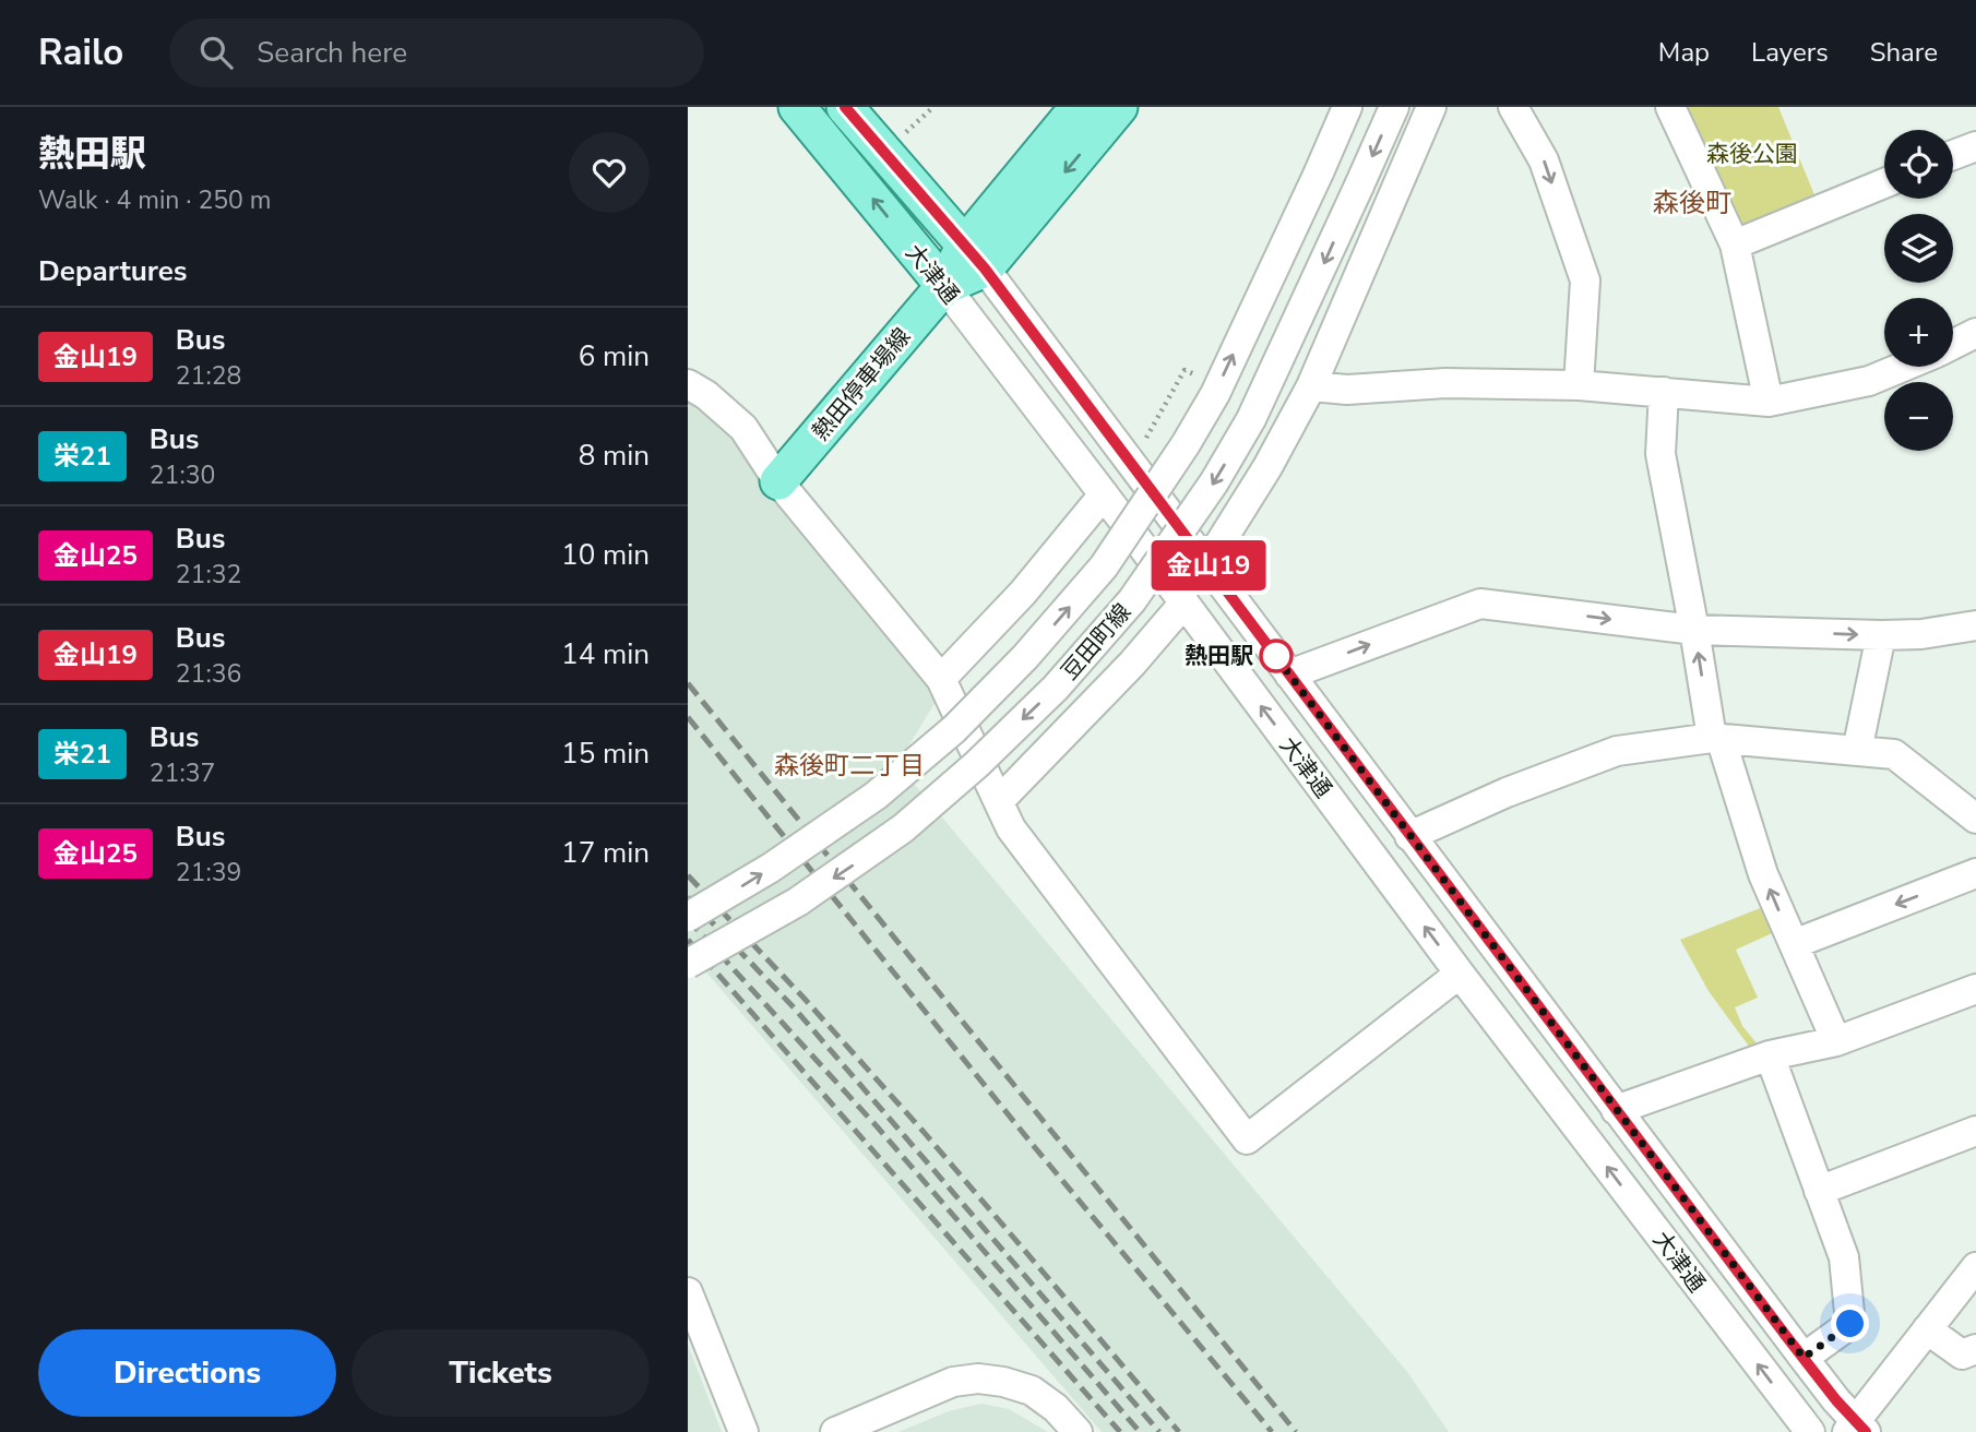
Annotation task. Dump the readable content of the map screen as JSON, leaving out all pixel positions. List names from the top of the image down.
{
  "streets": {
    "main road": ["大津通", "熱田停車場線"],
    "street": ["豆田町線"]
  },
  "crossings": [
    ["大津通", "熱田停車場線"]
  ],
  "one_way": ["大津通"],
  "districts": ["森後町", "森後町二丁目"],
  "parks": ["森後公園"],
  "places": ["熱田駅"],
  "lines": ["bus line 金山19"],
  "page": {
    "header": "Railo",
    "search": "Search here",
    "nav": ["Map", "Layers", "Share"],
    "heading": [
      ["熱田駅", "Walk · 4 min · 250 m"],
      "Departures"
    ],
    "on_map": "金山19",
    "map_buttons": ["+", "−"],
    "list": [
      {
        "mark": "金山19",
        "name": "Bus",
        "note": "21:28",
        "value": "6 min"
      },
      {
        "mark": "栄21",
        "name": "Bus",
        "note": "21:30",
        "value": "8 min"
      },
      {
        "mark": "金山25",
        "name": "Bus",
        "note": "21:32",
        "value": "10 min"
      },
      {
        "mark": "金山19",
        "name": "Bus",
        "note": "21:36",
        "value": "14 min"
      },
      {
        "mark": "栄21",
        "name": "Bus",
        "note": "21:37",
        "value": "15 min"
      },
      {
        "mark": "金山25",
        "name": "Bus",
        "note": "21:39",
        "value": "17 min"
      }
    ],
    "buttons": ["Directions", "Tickets"]
  }
}
